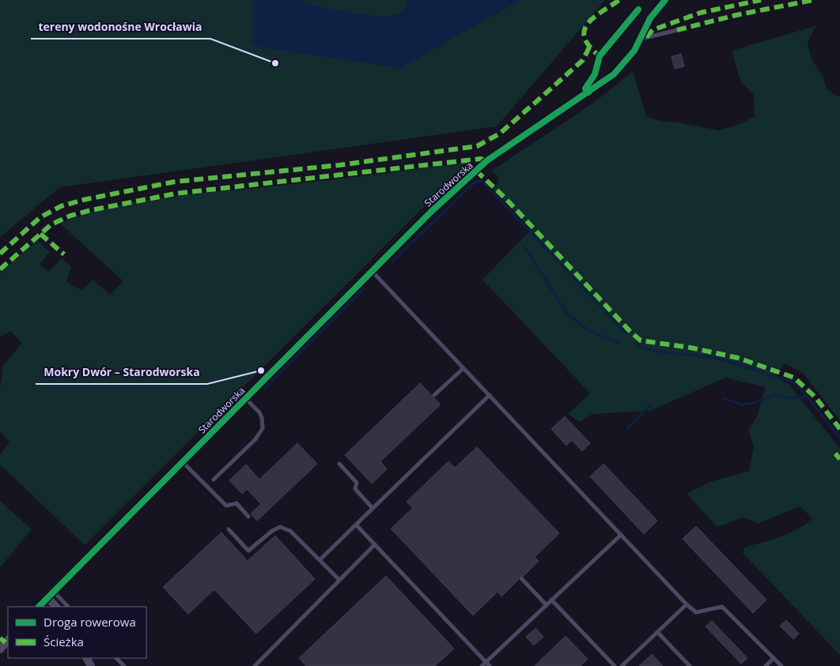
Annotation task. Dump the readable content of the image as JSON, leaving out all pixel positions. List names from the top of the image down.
{
  "streets": {
    "street": ["Starodworska"]
  },
  "places": ["tereny wodonośne Wrocławia", "Mokry Dwór – Starodworska"],
  "legend": ["Droga rowerowa", "Ścieżka"]
}
